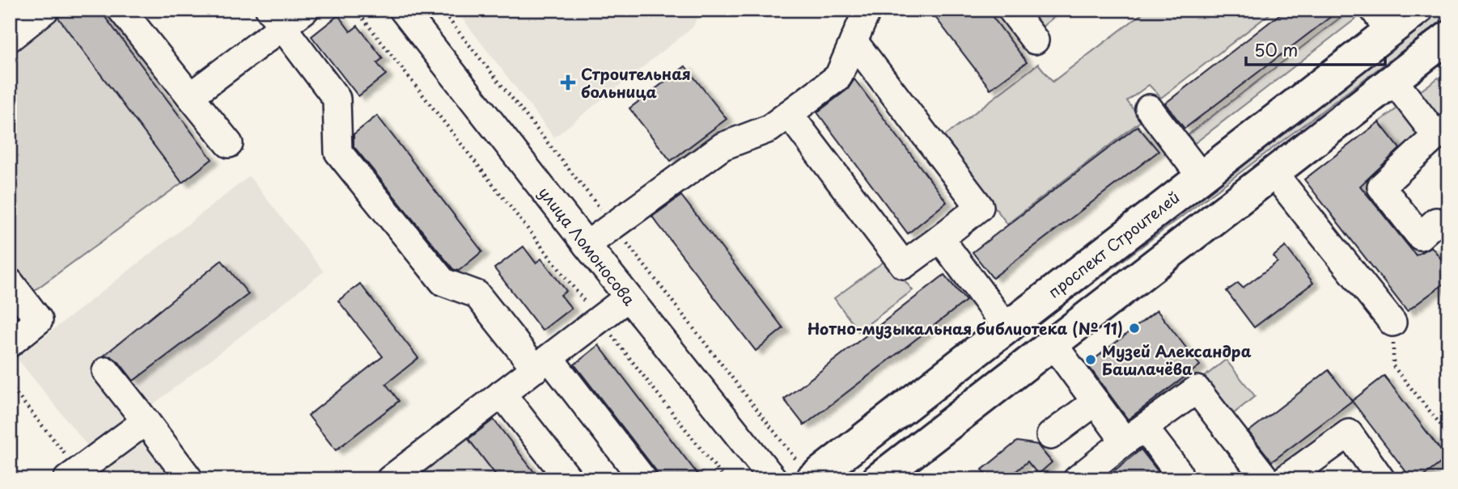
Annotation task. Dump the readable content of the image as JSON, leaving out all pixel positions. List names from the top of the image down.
{
  "streets": {
    "main road": ["проспект Строителей"],
    "street": ["улица Ломоносова"]
  },
  "places": {
    "health": ["Строительная больница"],
    "other": ["Нотно-музыкальная библиотека (№ 11)", "Музей Александра Башлачёва"]
  },
  "scale_bar": "50 m"
}
